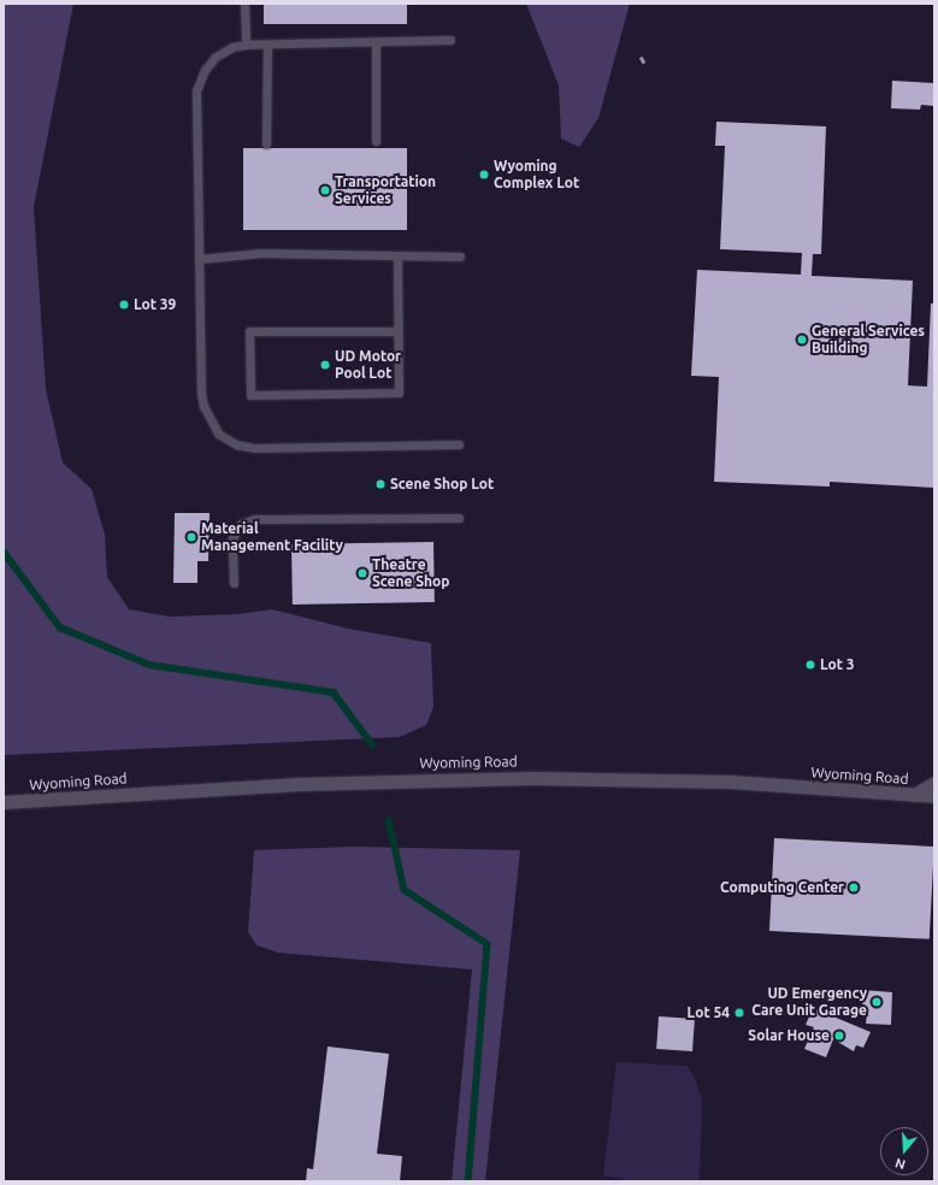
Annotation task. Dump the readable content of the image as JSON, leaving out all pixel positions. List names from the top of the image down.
{
  "streets": {
    "street": ["Wyoming Road"]
  },
  "places": [
    "Wyoming Complex Lot",
    "Transportation Services",
    "Lot 39",
    "General Services Building",
    "UD Motor Pool Lot",
    "Scene Shop Lot",
    "Material Management Facility",
    "Theatre Scene Shop",
    "Lot 3",
    "Computing Center",
    "UD Emergency Care Unit Garage",
    "Lot 54",
    "Solar House"
  ],
  "north": "bottom"
}
